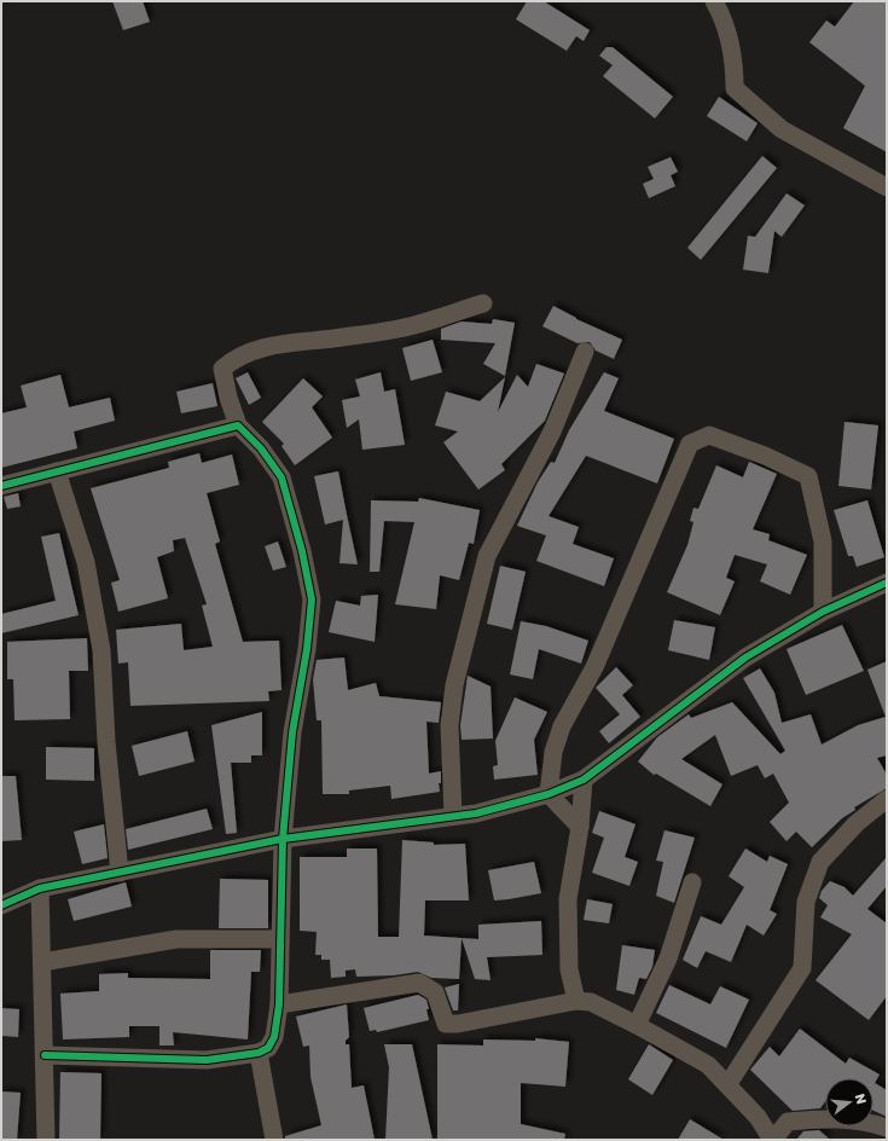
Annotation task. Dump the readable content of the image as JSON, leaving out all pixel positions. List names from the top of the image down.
{
  "north": "right"
}
